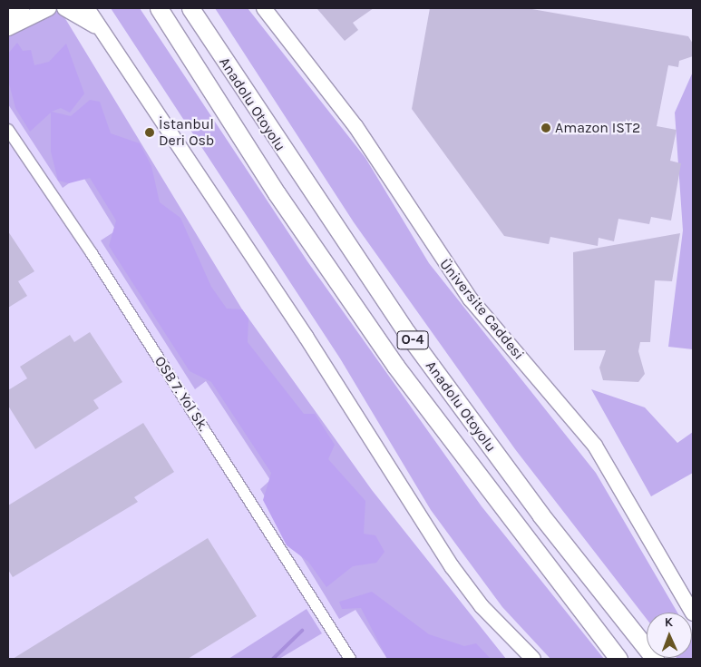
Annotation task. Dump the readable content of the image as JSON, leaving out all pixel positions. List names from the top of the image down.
{
  "streets": {
    "highway": ["Anadolu Otoyolu", "O-4"],
    "main road": ["Üniversite Caddesi"],
    "street": ["OSB 7. Yol Sk."]
  },
  "places": ["Amazon IST2", "İstanbul Deri Osb"],
  "north": "top"
}
